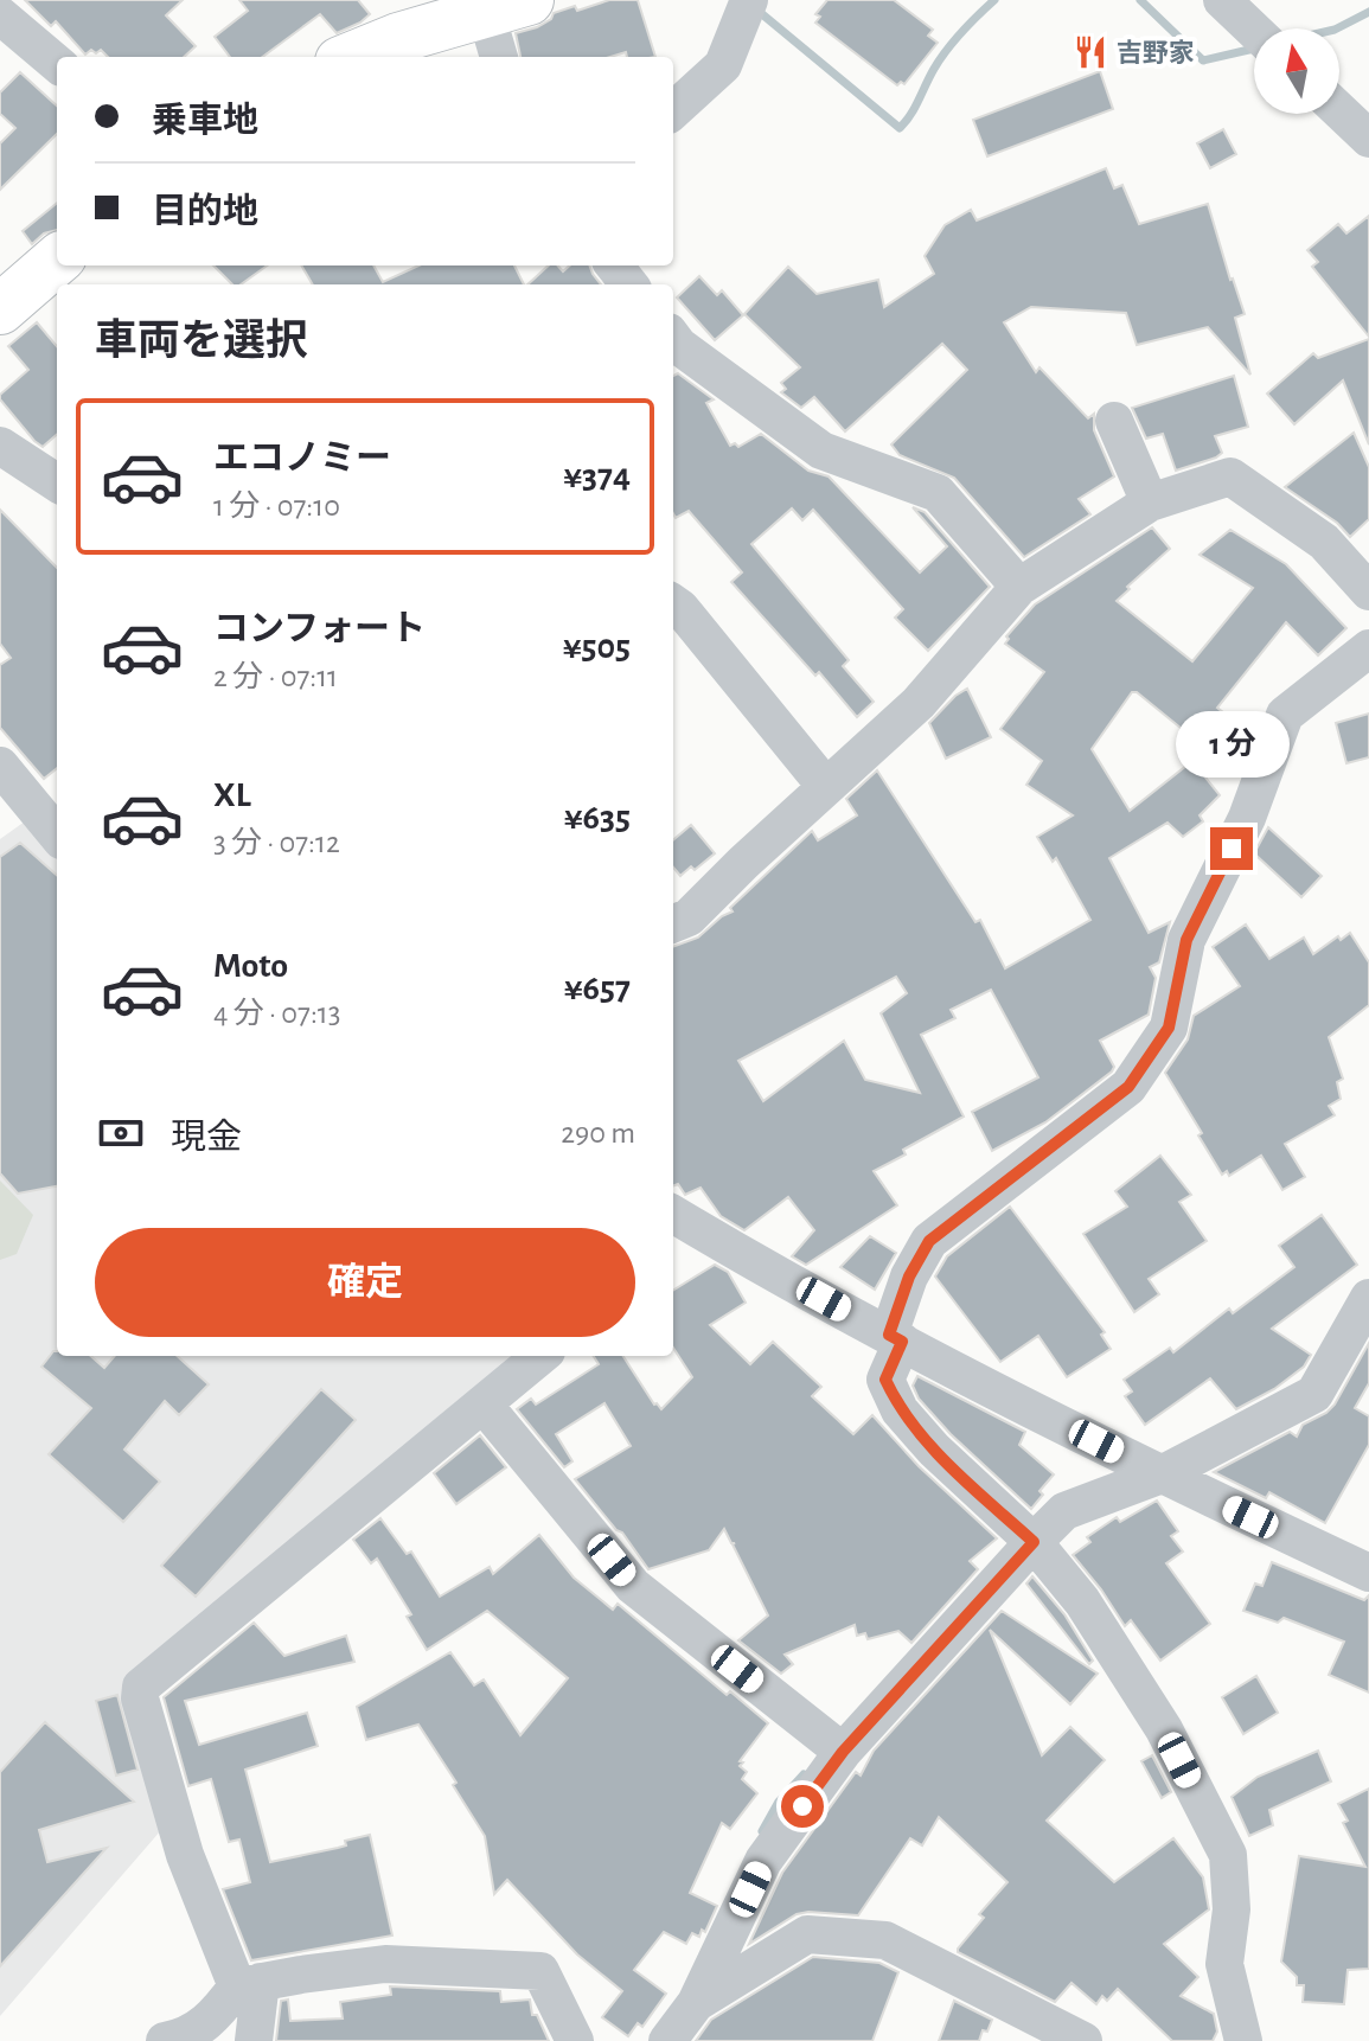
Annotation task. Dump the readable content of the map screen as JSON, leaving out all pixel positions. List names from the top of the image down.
{
  "places": {
    "restaurant": ["吉野家"]
  },
  "north": "top",
  "page": {
    "banner": ["乗車地", "目的地"],
    "heading": "車両を選択",
    "list": [
      {
        "name": "エコノミー",
        "note": "1 分 · 07:10",
        "value": "¥374"
      },
      {
        "name": "コンフォート",
        "note": "2 分 · 07:11",
        "value": "¥505"
      },
      {
        "name": "XL",
        "note": "3 分 · 07:12",
        "value": "¥635"
      },
      {
        "name": "Moto",
        "note": "4 分 · 07:13",
        "value": "¥657"
      }
    ],
    "bubble": "1 分",
    "pay": ["現金", "290 m"],
    "buttons": "確定"
  }
}
